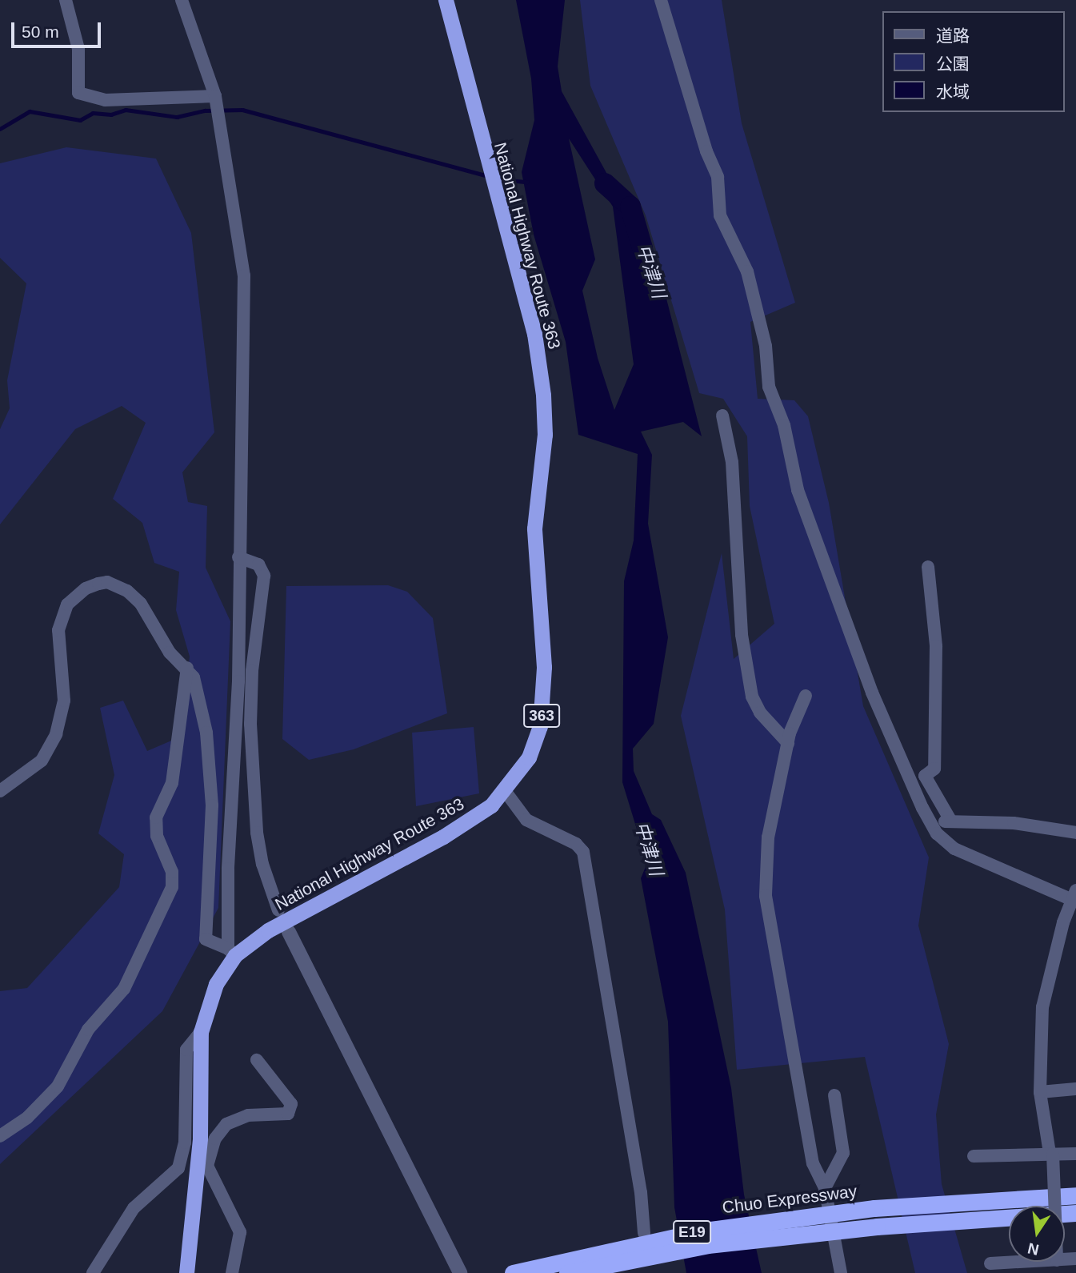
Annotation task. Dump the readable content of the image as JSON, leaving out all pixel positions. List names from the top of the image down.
{
  "streets": {
    "highway": [
      "National Highway Route 363",
      "363",
      "Chuo Expressway",
      "E19"
    ]
  },
  "water": ["中津川"],
  "legend": ["道路", "公園", "水域"],
  "scale_bar": "50 m",
  "north": "bottom"
}
